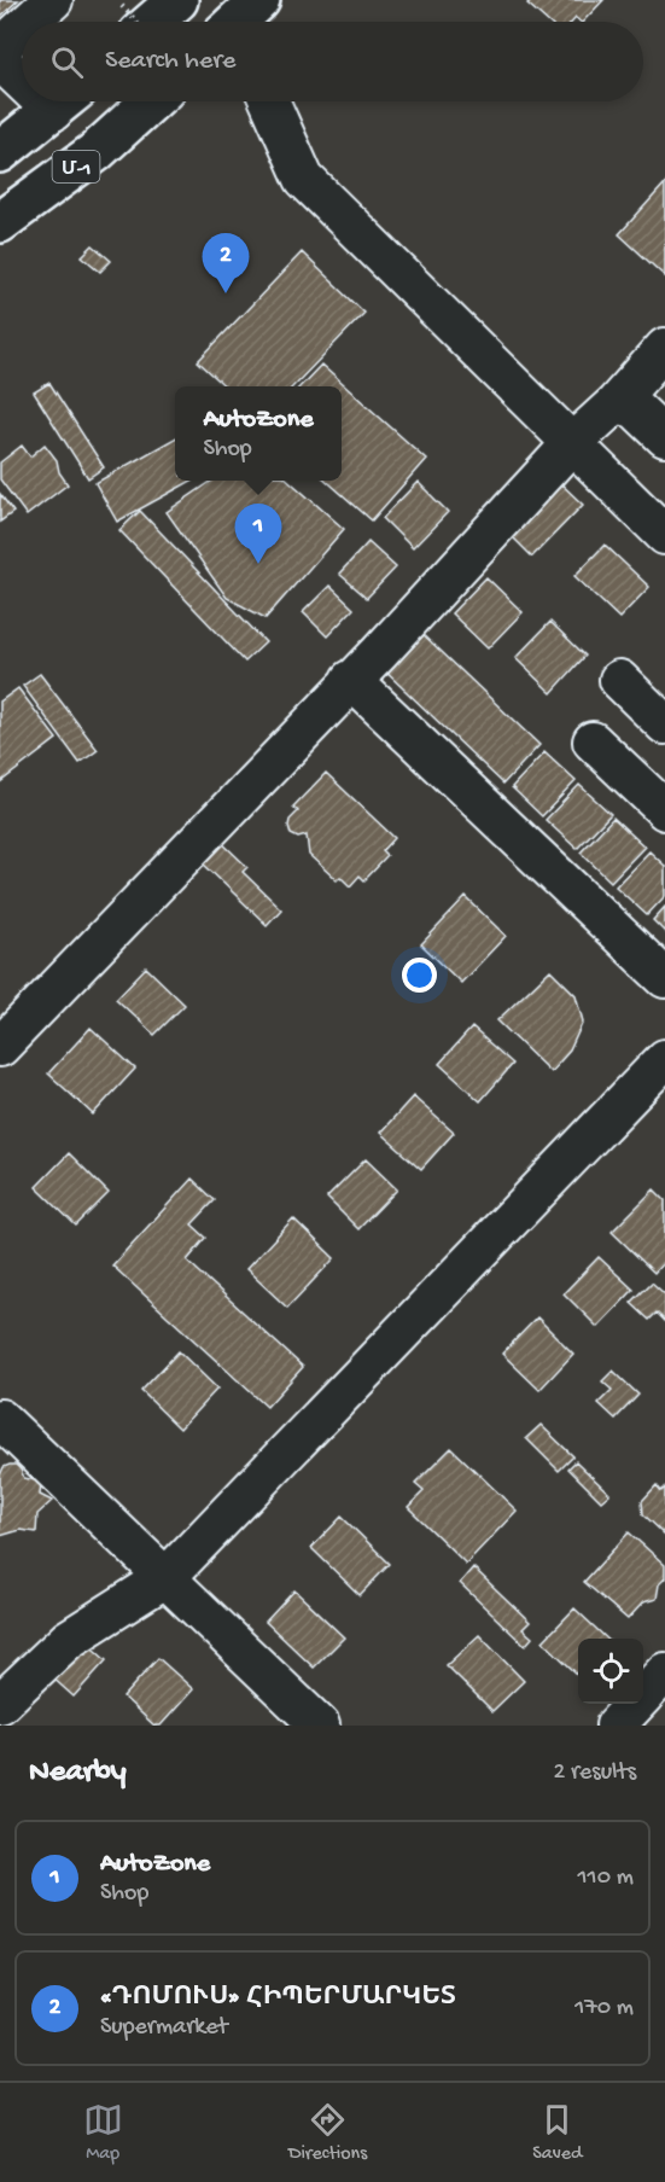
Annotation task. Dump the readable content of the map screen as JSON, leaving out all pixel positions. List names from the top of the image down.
{
  "streets": {
    "main road": ["Մ-1"]
  },
  "page": {
    "search": "Search here",
    "pins": ["2", "1"],
    "popup": ["AutoZone", "Shop"],
    "heading": ["Nearby", "2 results"],
    "list": [
      {
        "mark": "1",
        "name": "AutoZone",
        "note": "Shop",
        "value": "110 m"
      },
      {
        "mark": "2",
        "name": "«ԴՈՄՈՒՍ» ՀԻՊԵՐՄԱՐԿԵՏ",
        "note": "Supermarket",
        "value": "170 m"
      }
    ],
    "nav": ["Map", "Directions", "Saved"]
  }
}
